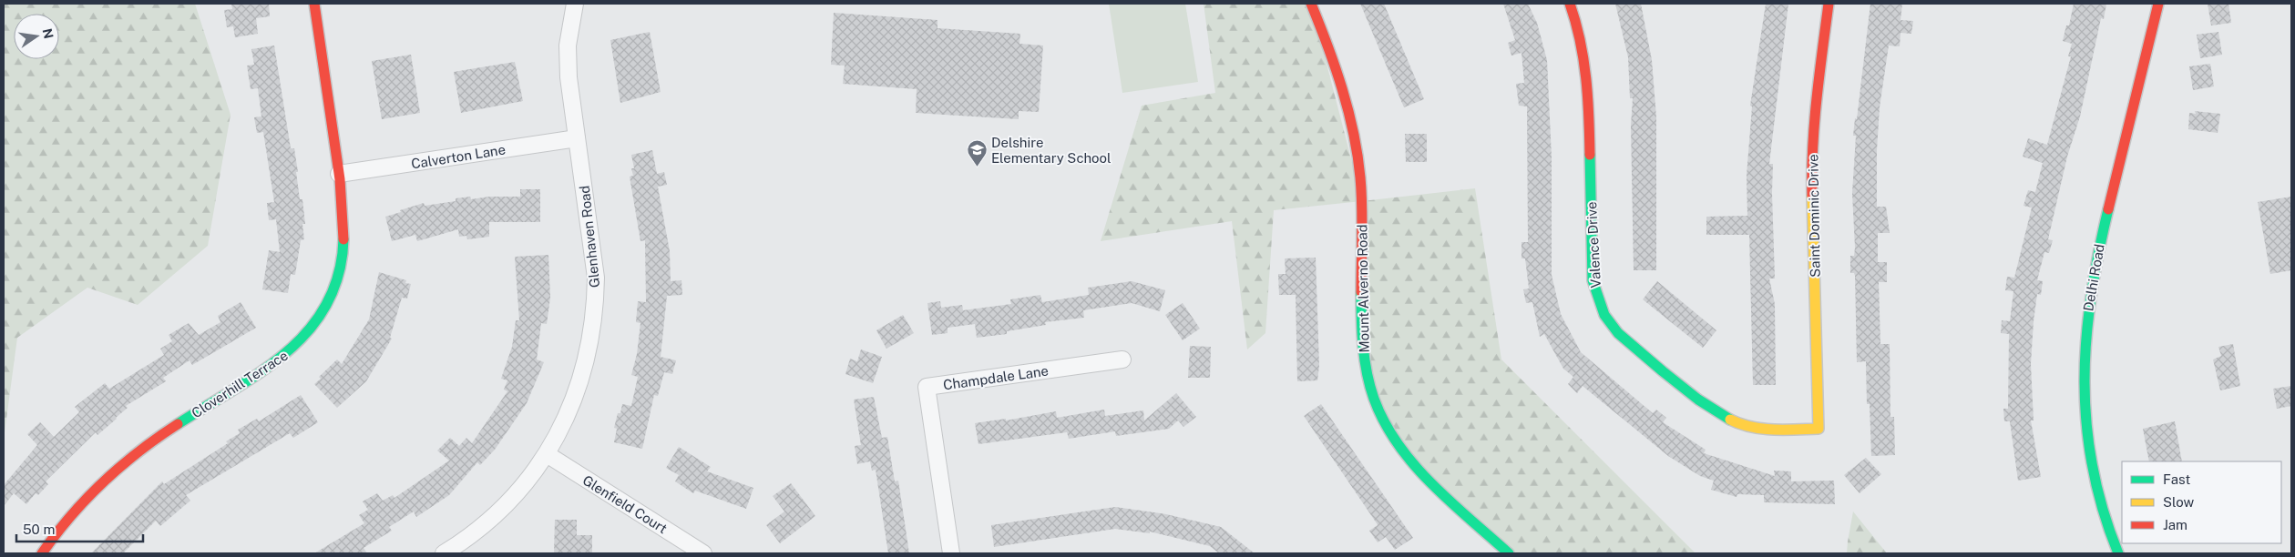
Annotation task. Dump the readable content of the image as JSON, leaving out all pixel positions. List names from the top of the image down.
{
  "streets": {
    "street": [
      "Calverton Lane",
      "Saint Dominic Drive",
      "Glenhaven Road",
      "Valence Drive",
      "Delhi Road",
      "Mount Alverno Road",
      "Champdale Lane",
      "Cloverhill Terrace",
      "Glenfield Court"
    ]
  },
  "crossings": [
    ["Calverton Lane", "Glenhaven Road"],
    ["Calverton Lane", "Cloverhill Terrace"],
    ["Saint Dominic Drive", "Valence Drive"],
    ["Glenhaven Road", "Glenfield Court"]
  ],
  "places": {
    "school or university": ["Delshire Elementary School"]
  },
  "legend": ["Fast", "Slow", "Jam"],
  "scale_bar": "50 m",
  "north": "right"
}
